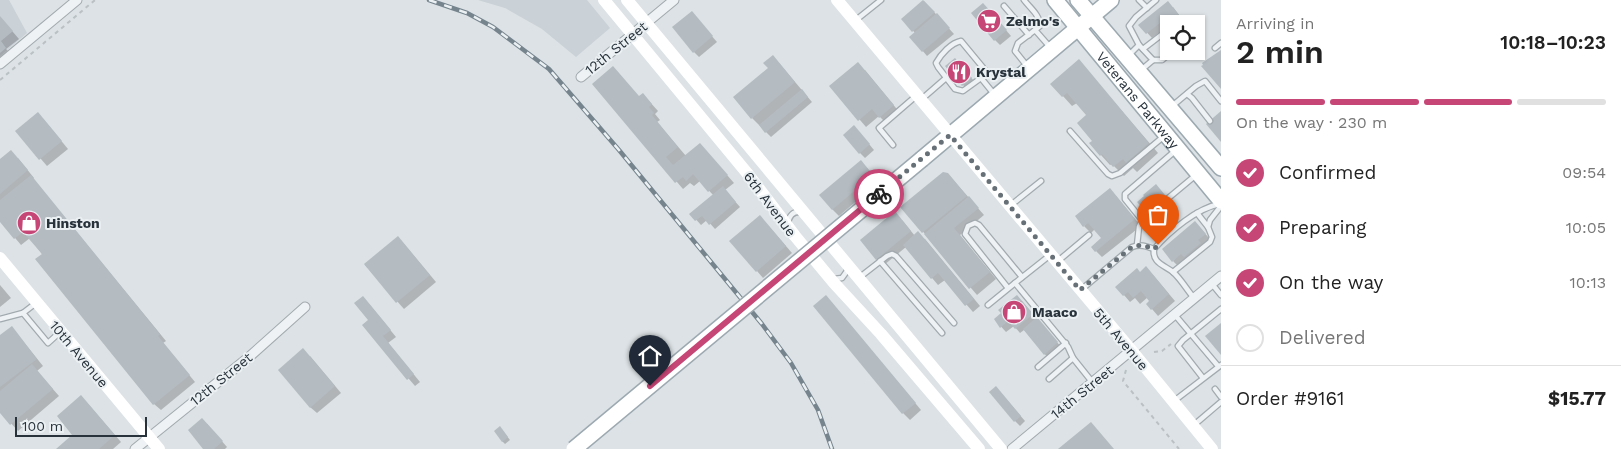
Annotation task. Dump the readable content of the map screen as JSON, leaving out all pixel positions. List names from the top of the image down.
{
  "streets": {
    "main road": ["Veterans Parkway"],
    "street": [
      "12th Street",
      "6th Avenue",
      "5th Avenue",
      "10th Avenue",
      "14th Street"
    ]
  },
  "crossings": [
    ["12th Street", "6th Avenue"],
    ["12th Street", "10th Avenue"],
    ["5th Avenue", "14th Street"]
  ],
  "places": {
    "supermarket": ["Zelmo's"],
    "restaurant": ["Krystal"],
    "shop": ["Hinston", "Maaco"]
  },
  "scale_bar": "100 m",
  "page": {
    "heading": ["2 min", "Arriving in", "10:18–10:23"],
    "panel": ["Order #9161", "$15.77"],
    "bar": "On the way · 230 m",
    "list": [
      ["Confirmed", "09:54"],
      ["Preparing", "10:05"],
      ["On the way", "10:13"],
      "Delivered"
    ],
    "scale": "100 m"
  }
}
